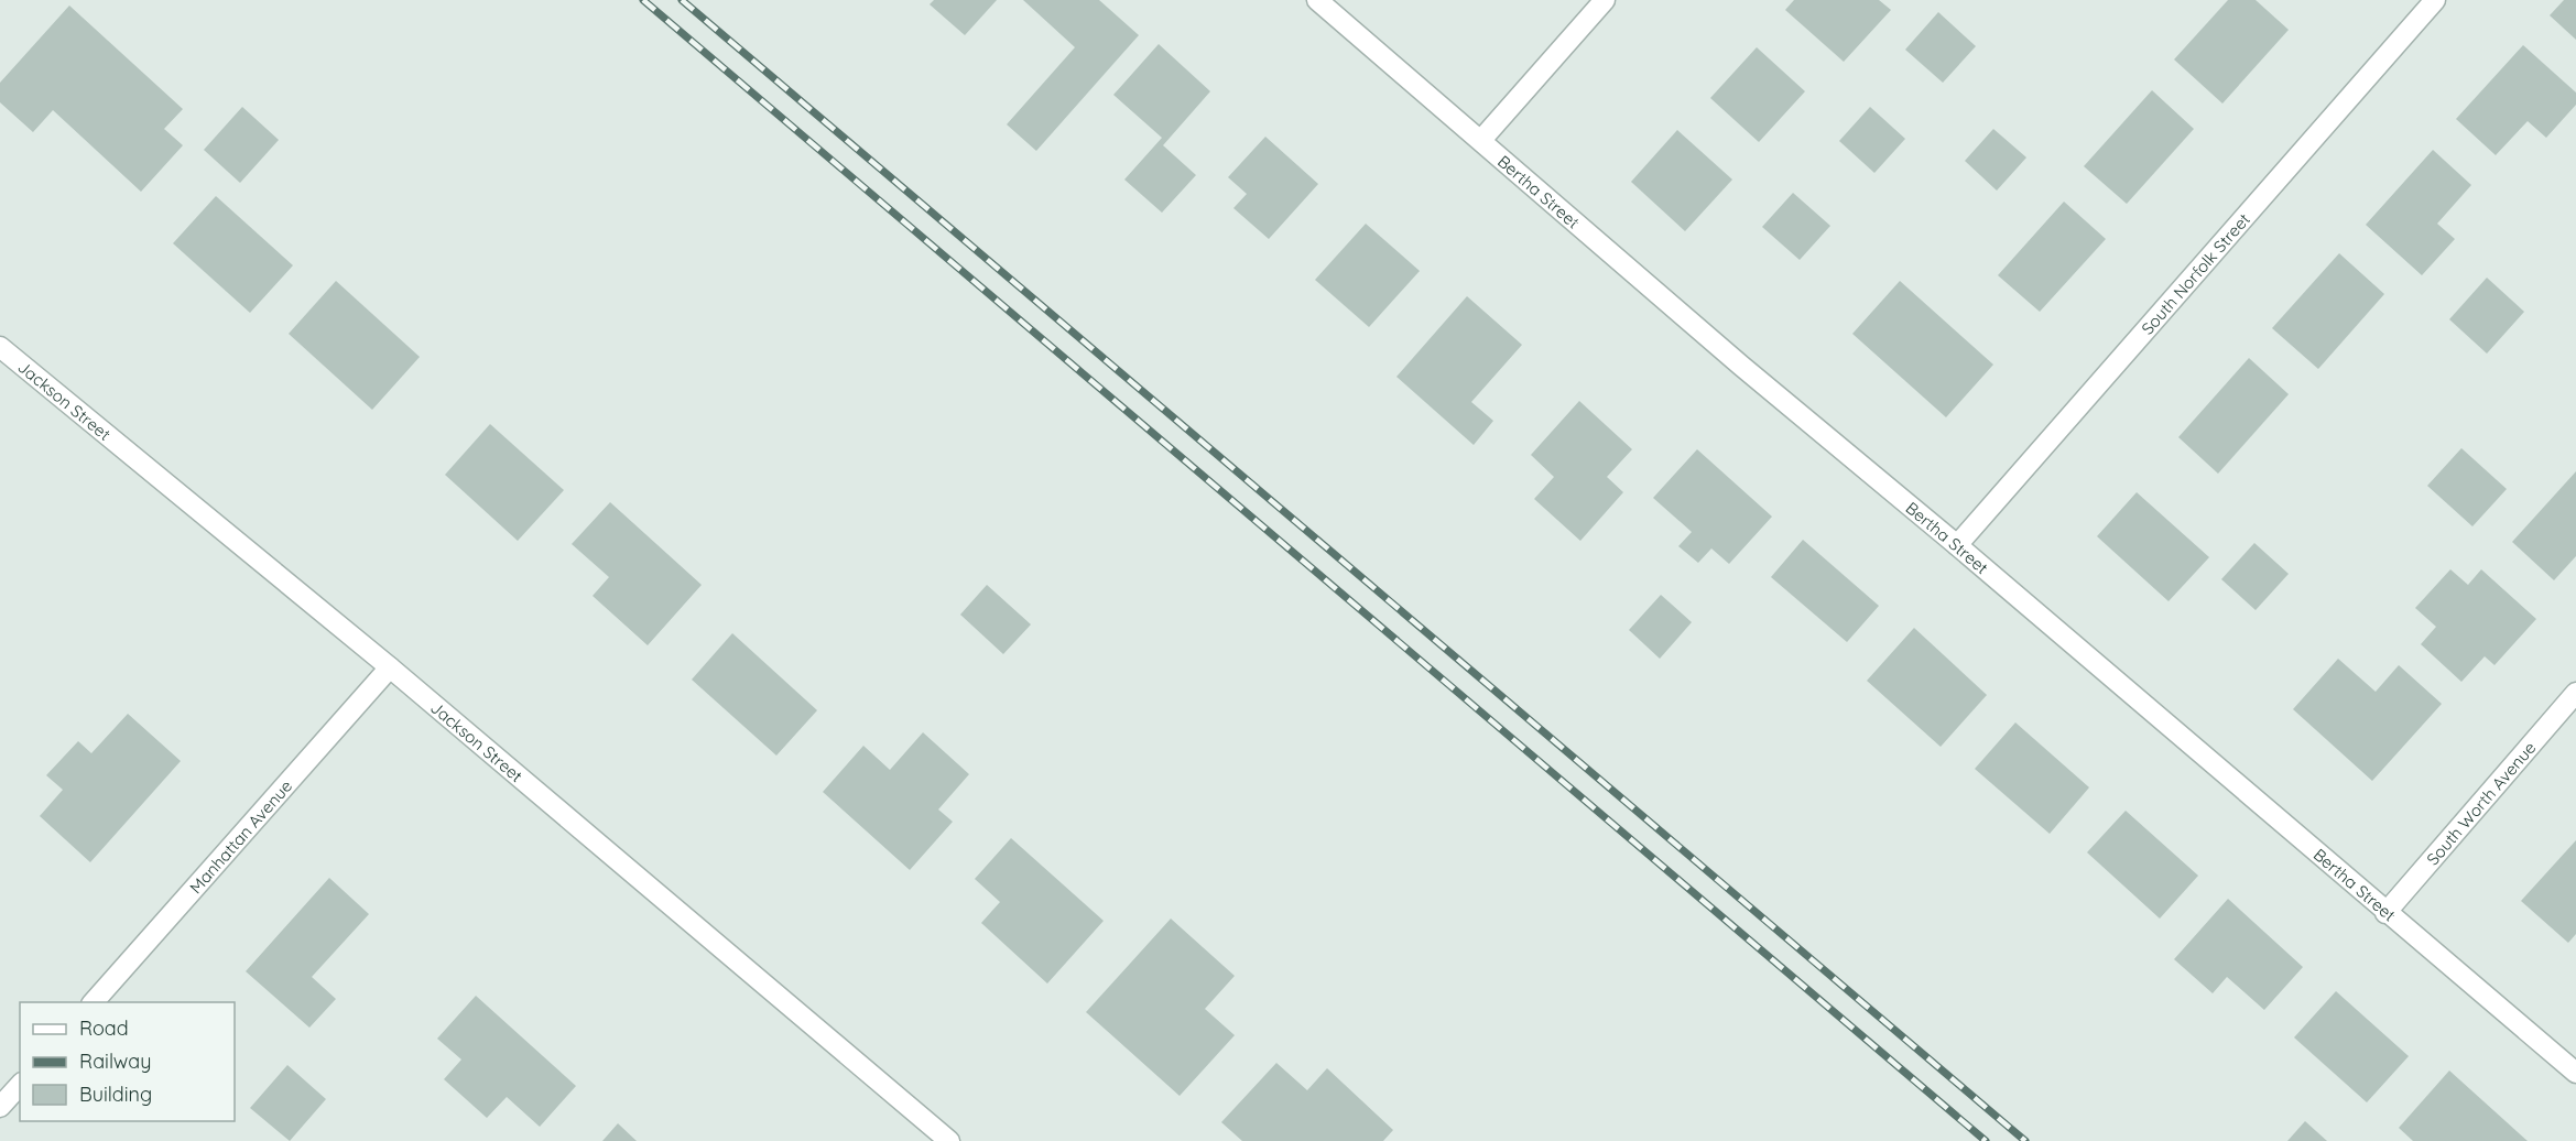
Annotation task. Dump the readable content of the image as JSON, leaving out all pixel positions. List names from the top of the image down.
{
  "streets": {
    "street": [
      "Bertha Street",
      "South Norfolk Street",
      "Jackson Street",
      "South Worth Avenue",
      "Manhattan Avenue"
    ]
  },
  "crossings": [
    ["Bertha Street", "South Norfolk Street"],
    ["Bertha Street", "South Worth Avenue"],
    ["Jackson Street", "Manhattan Avenue"]
  ],
  "legend": ["Road", "Railway", "Building"]
}
